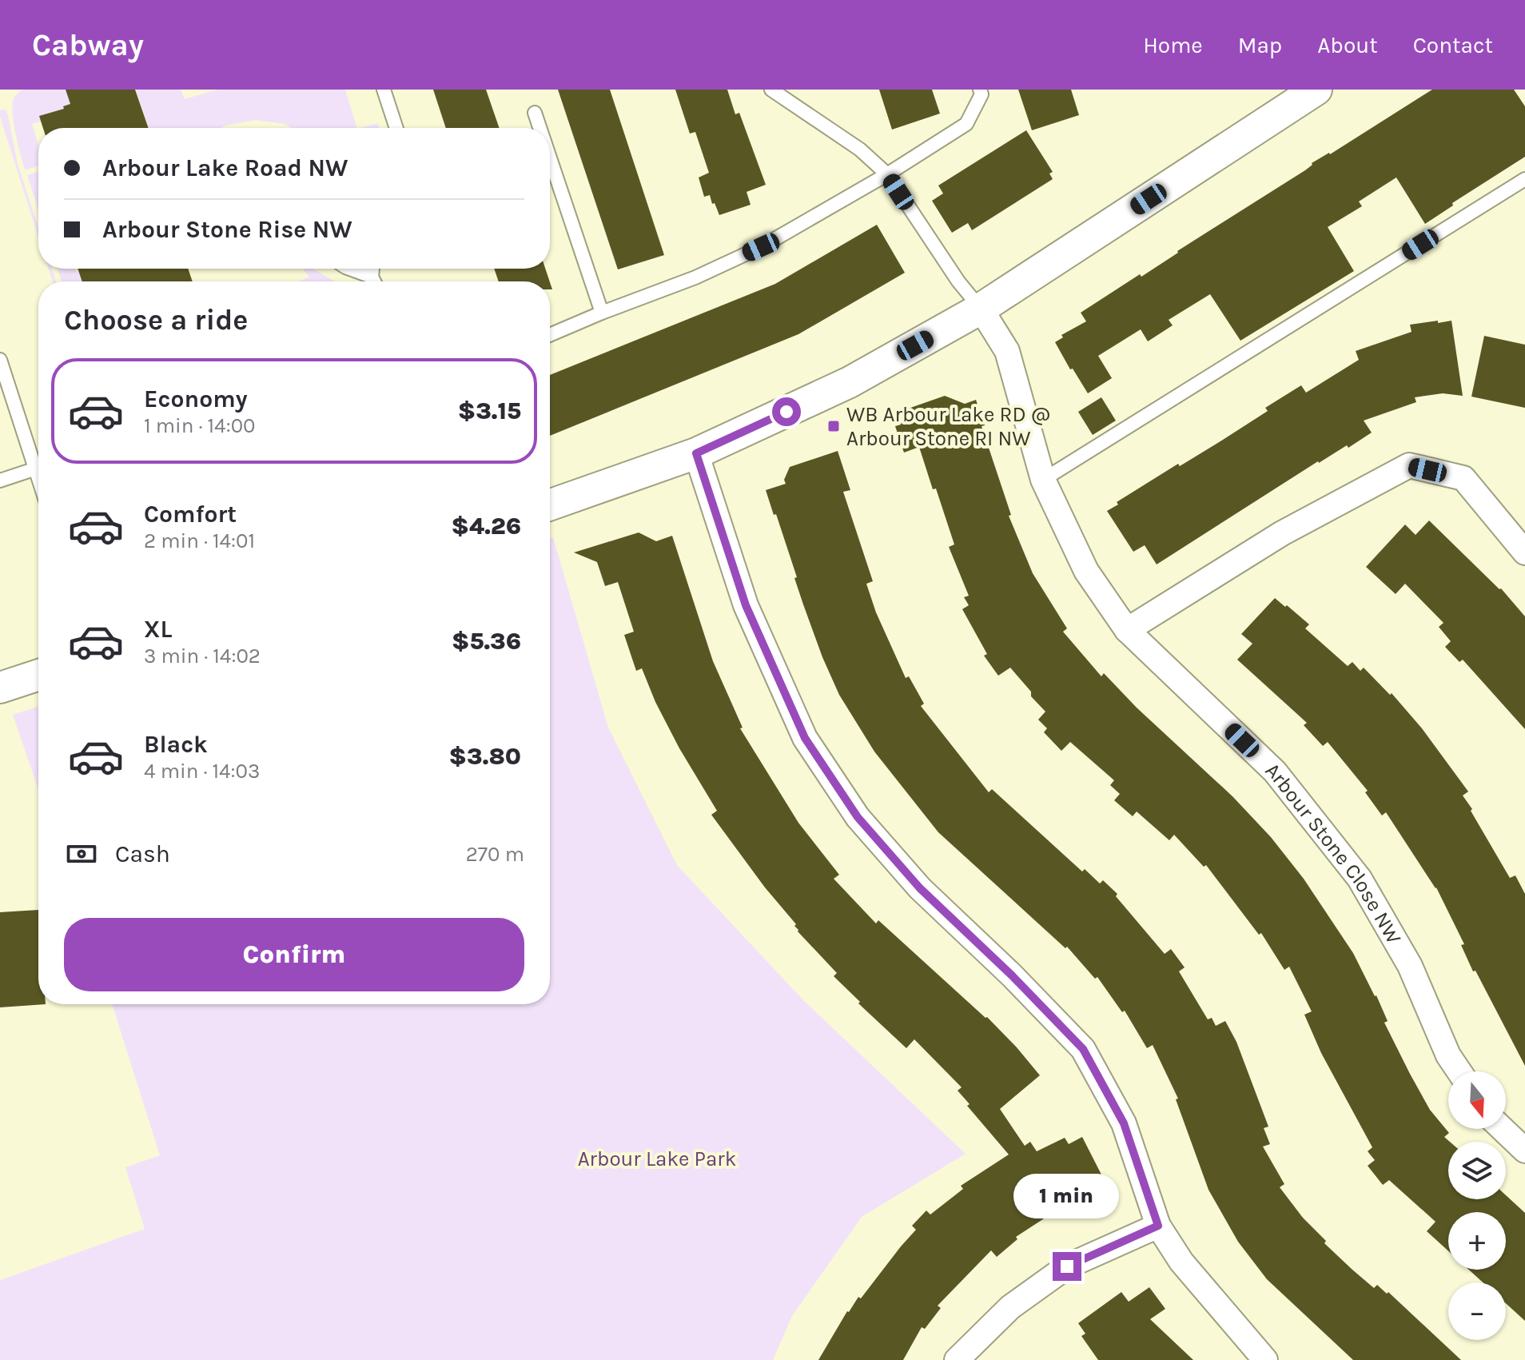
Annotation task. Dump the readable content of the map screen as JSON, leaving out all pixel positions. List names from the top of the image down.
{
  "streets": {
    "street": ["Arbour Stone Close NW"]
  },
  "parks": ["Arbour Lake Park"],
  "places": {
    "transit": ["WB Arbour Lake RD @ Arbour Stone RI NW"]
  },
  "north": "bottom",
  "page": {
    "header": "Cabway",
    "nav": [
      "Home",
      "Map",
      "About",
      "Contact"
    ],
    "banner": ["Arbour Lake Road NW", "Arbour Stone Rise NW"],
    "heading": "Choose a ride",
    "list": [
      {
        "name": "Economy",
        "note": "1 min · 14:00",
        "value": "$3.15"
      },
      {
        "name": "Comfort",
        "note": "2 min · 14:01",
        "value": "$4.26"
      },
      {
        "name": "XL",
        "note": "3 min · 14:02",
        "value": "$5.36"
      },
      {
        "name": "Black",
        "note": "4 min · 14:03",
        "value": "$3.80"
      }
    ],
    "pay": ["Cash", "270 m"],
    "buttons": "Confirm",
    "map_buttons": ["+", "−"],
    "bubble": "1 min"
  }
}
